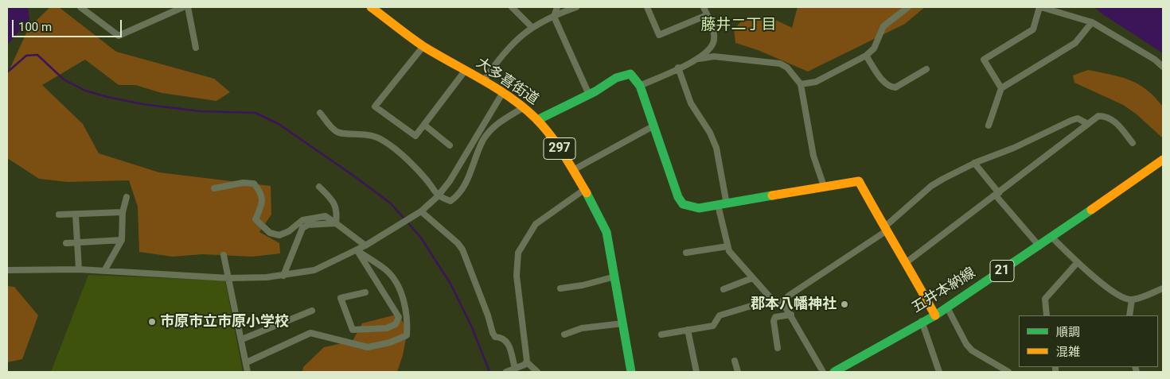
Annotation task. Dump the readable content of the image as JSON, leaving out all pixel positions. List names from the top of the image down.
{
  "streets": {
    "main road": [
      "大多喜街道",
      "297",
      "21",
      "五井本納線"
    ]
  },
  "districts": ["藤井二丁目"],
  "places": ["郡本八幡神社", "市原市立市原小学校"],
  "legend": ["順調", "混雑"],
  "scale_bar": "100 m"
}
